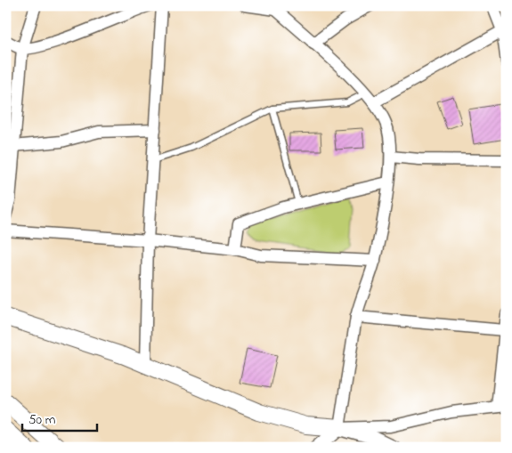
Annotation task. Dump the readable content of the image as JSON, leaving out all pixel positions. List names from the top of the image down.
{
  "scale_bar": "50 m"
}
